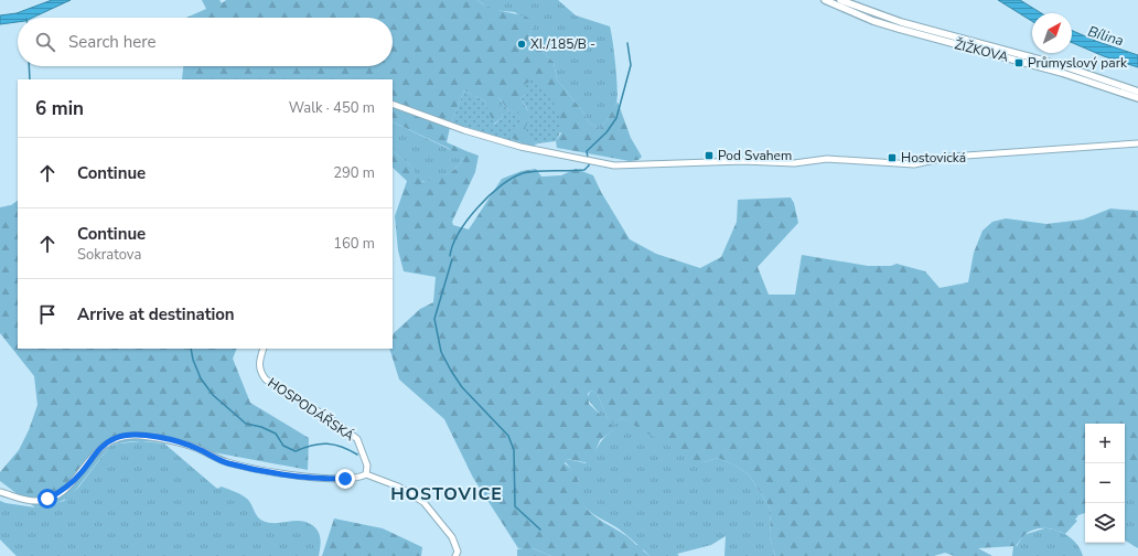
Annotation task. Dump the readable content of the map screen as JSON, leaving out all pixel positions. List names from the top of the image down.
{
  "streets": {
    "main road": ["ŽIŽKOVA"],
    "street": ["HOSPODÁŘSKÁ"]
  },
  "districts": ["HOSTOVICE"],
  "water": ["Bílina"],
  "places": {
    "other": ["XI./185/B -"],
    "transit": ["Průmyslový park", "Pod Svahem", "Hostovická"]
  },
  "north": "top right",
  "page": {
    "search": "Search here",
    "heading": ["6 min", "Walk · 450 m"],
    "list": [
      ["Continue", "290 m"],
      ["Continue", "Sokratova", "160 m"],
      "Arrive at destination"
    ],
    "map_buttons": ["+", "−"]
  }
}
